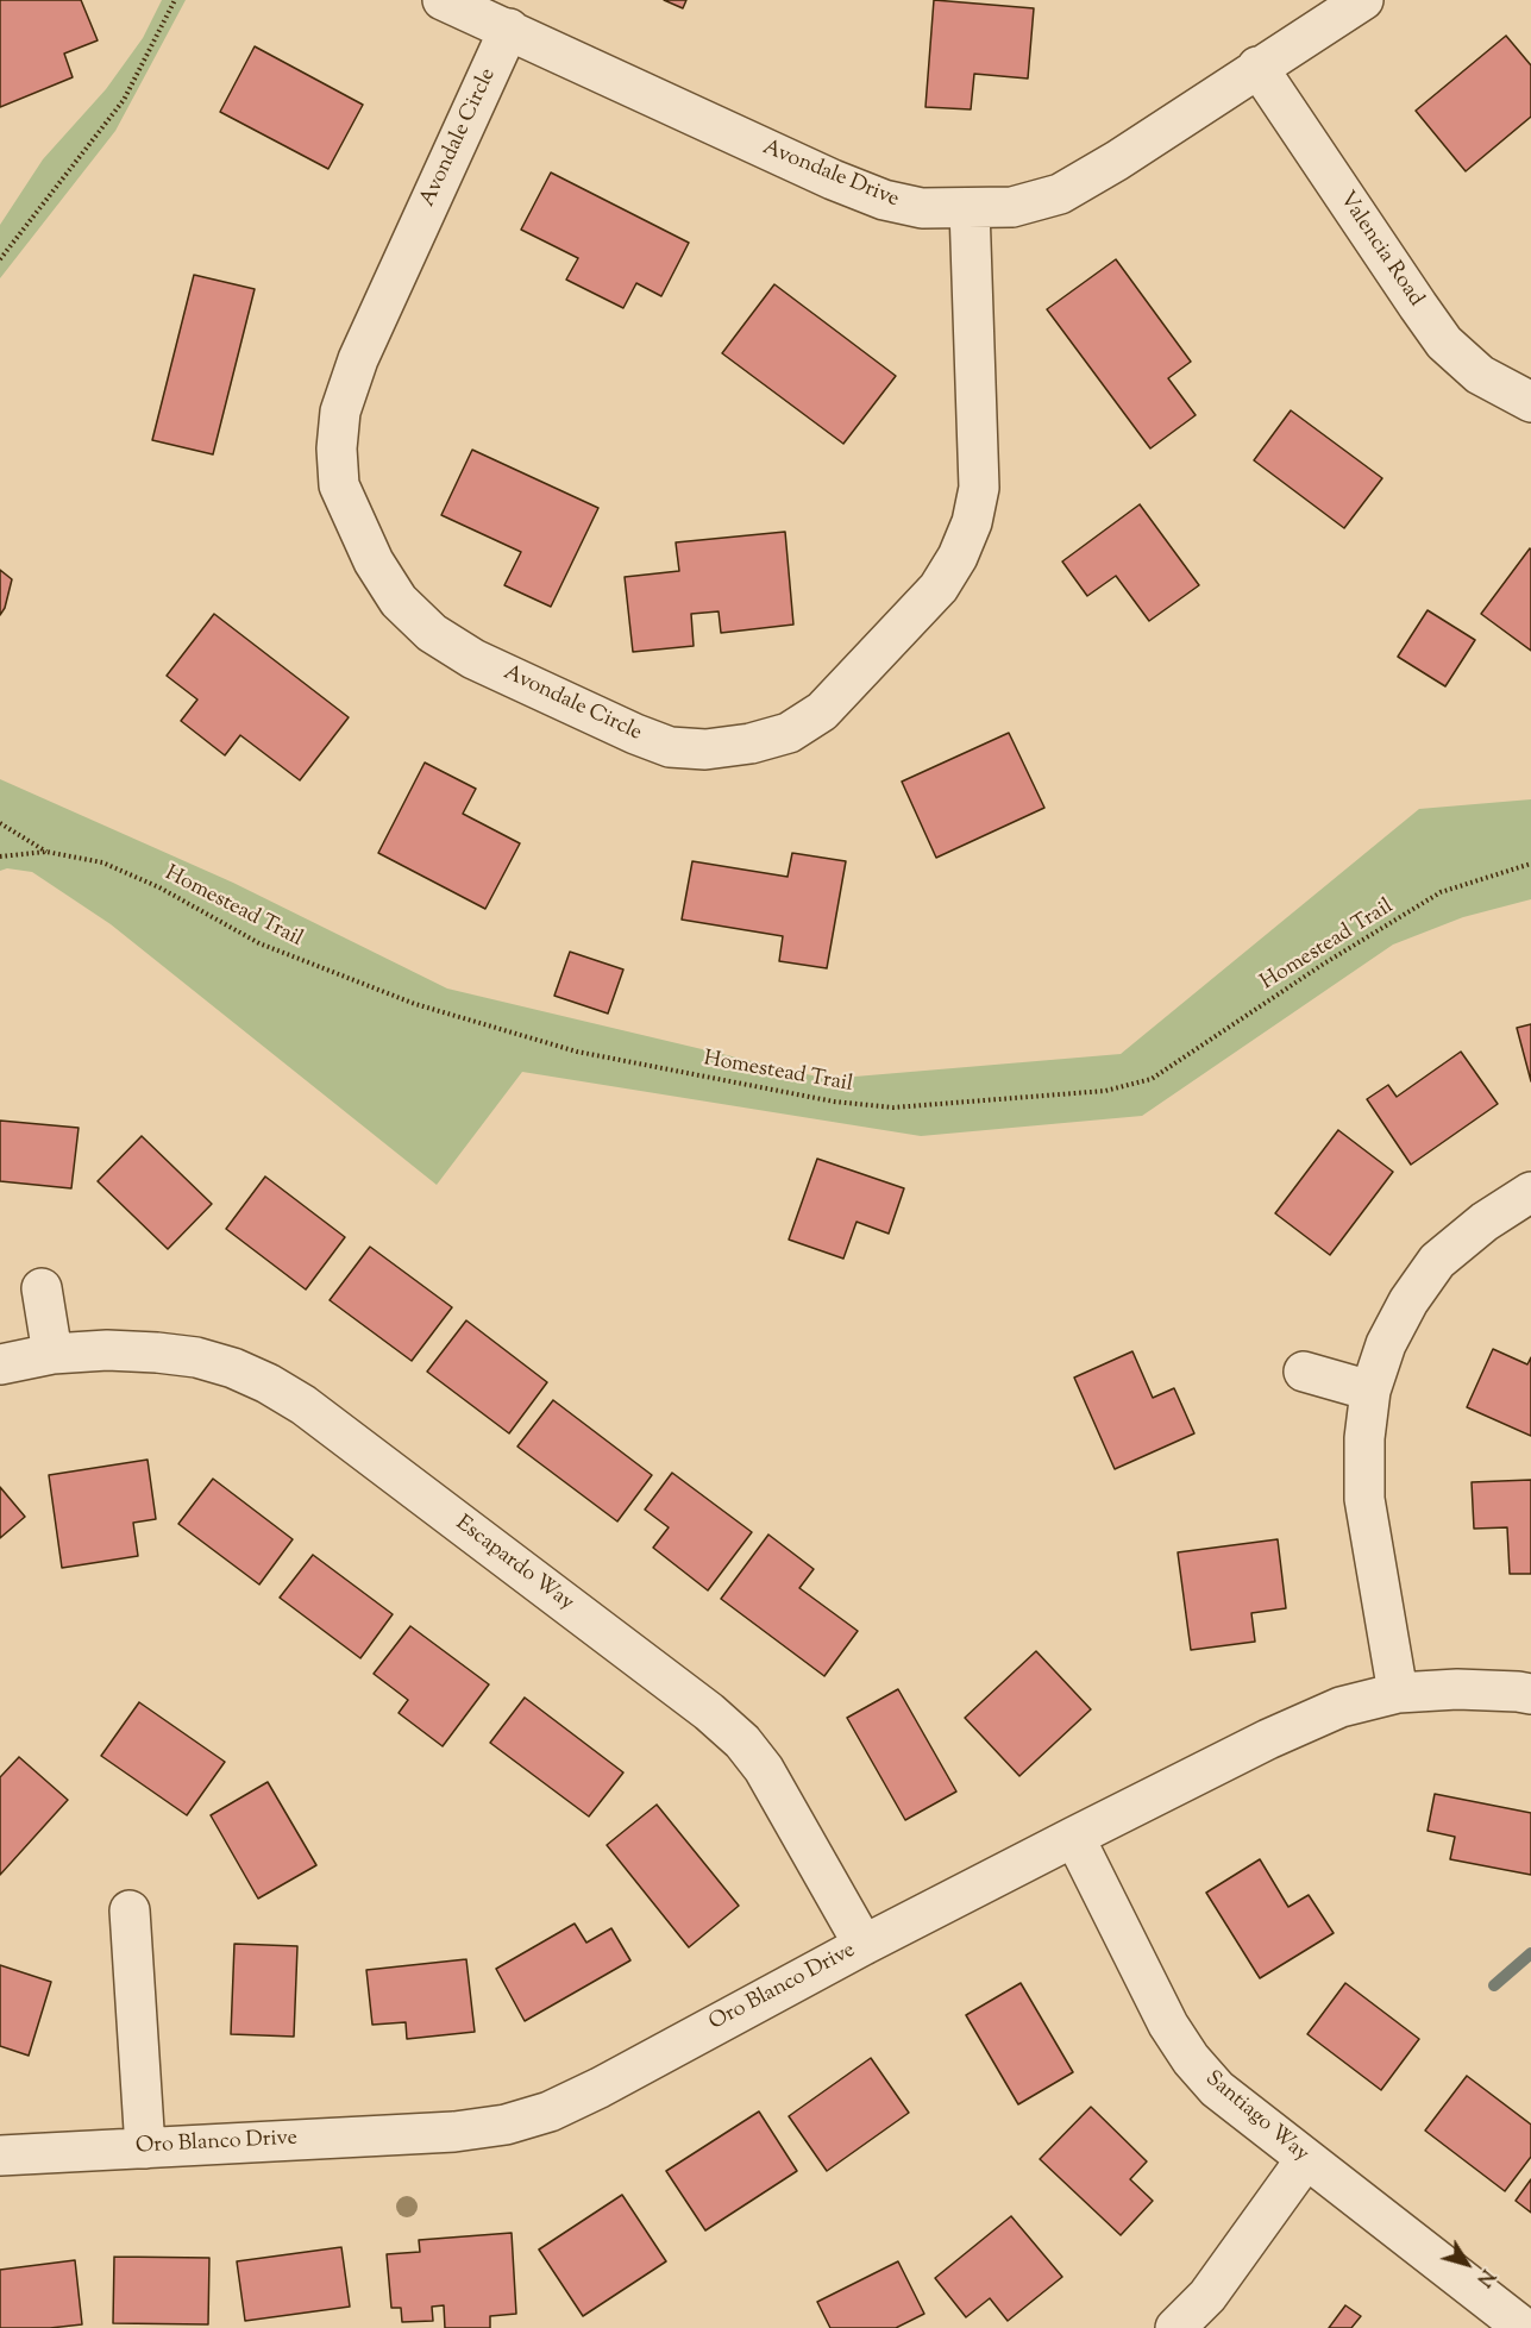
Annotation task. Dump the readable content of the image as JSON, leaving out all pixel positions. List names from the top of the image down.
{
  "streets": {
    "street": [
      "Avondale Circle",
      "Avondale Drive",
      "Valencia Road",
      "Escapardo Way",
      "Oro Blanco Drive",
      "Santiago Way"
    ],
    "path": ["Homestead Trail"]
  },
  "crossings": [
    ["Avondale Circle", "Avondale Drive"],
    ["Avondale Drive", "Valencia Road"],
    ["Escapardo Way", "Oro Blanco Drive"],
    ["Oro Blanco Drive", "Santiago Way"]
  ],
  "north": "bottom right"
}
